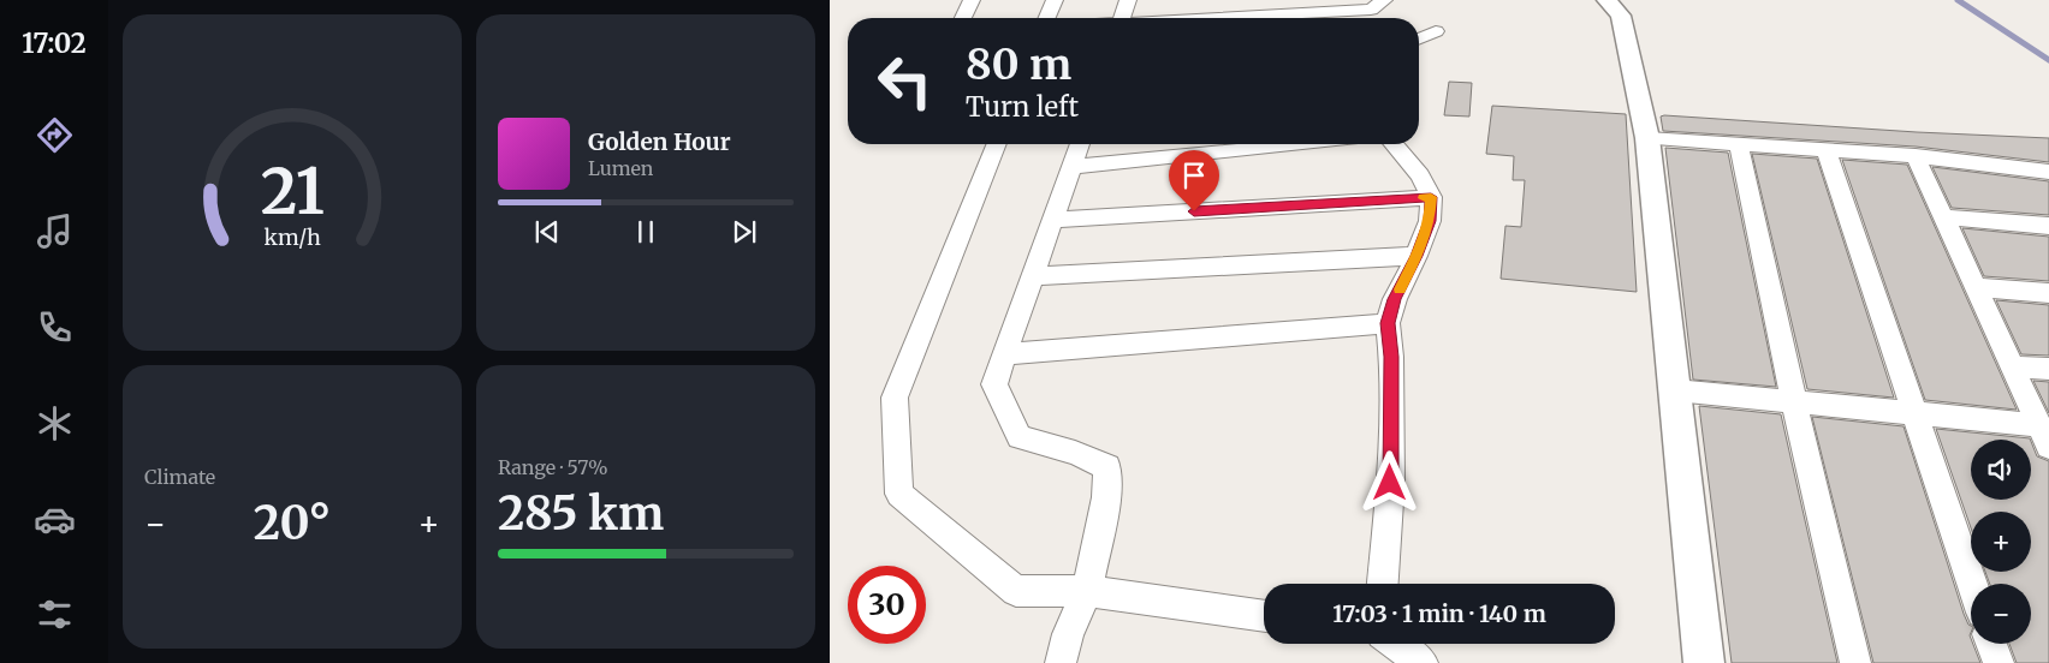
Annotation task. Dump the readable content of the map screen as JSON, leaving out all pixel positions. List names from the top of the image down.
{
  "page": {
    "tabs": "17:02",
    "turn": ["80 m", "Turn left"],
    "song": ["Golden Hour", "Lumen"],
    "tile": [
      "Climate",
      ["Range · 57%", "285 km"]
    ],
    "map_buttons": ["+", "−"],
    "heat": ["−", "20°", "+"],
    "limit": "30",
    "trip": "17:03 · 1 min · 140 m",
    "gauge": ["21", "km/h"]
  }
}
